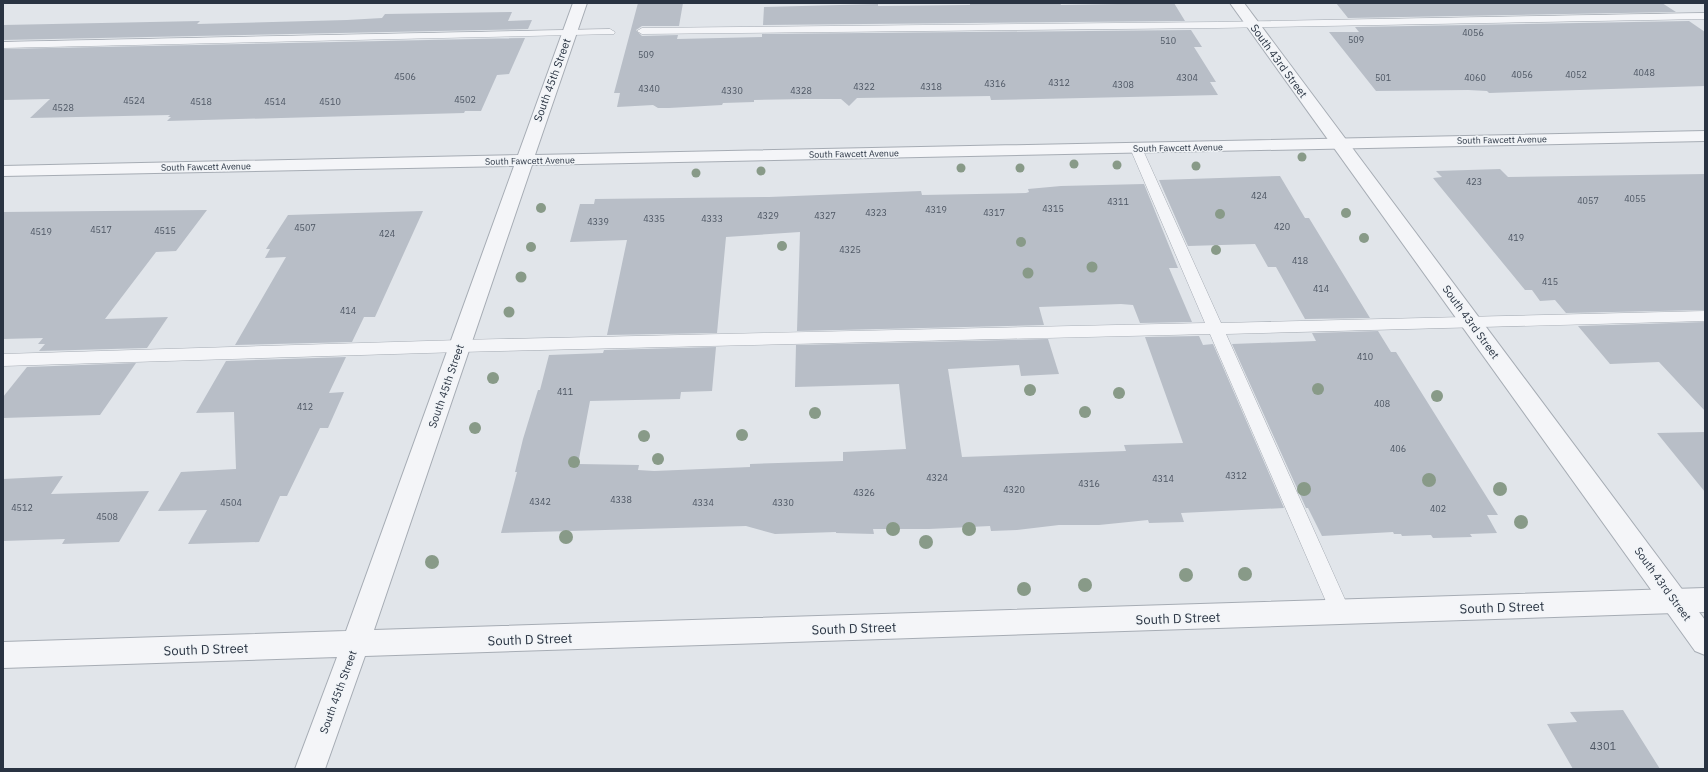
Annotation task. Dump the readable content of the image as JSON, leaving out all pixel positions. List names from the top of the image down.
{
  "streets": {
    "street": [
      "South 43rd Street",
      "South 45th Street",
      "South Fawcett Avenue",
      "South D Street"
    ]
  },
  "crossings": [
    ["South 43rd Street", "South Fawcett Avenue"],
    ["South 43rd Street", "South D Street"],
    ["South 45th Street", "South Fawcett Avenue"],
    ["South 45th Street", "South D Street"]
  ],
  "house_numbers": [
    "4056",
    "509",
    "510",
    "509",
    "4048",
    "4056",
    "4052",
    "4506",
    "4304",
    "501",
    "4060",
    "4312",
    "4316",
    "4308",
    "4322",
    "4318",
    "4340",
    "4330",
    "4328",
    "4502",
    "4524",
    "4518",
    "4514",
    "4510",
    "4528",
    "423",
    "424",
    "4055",
    "4057",
    "4311",
    "4315",
    "4319",
    "4323",
    "4317",
    "4329",
    "4327",
    "4335",
    "4333",
    "4339",
    "420",
    "4507",
    "4517",
    "4515",
    "4519",
    "424",
    "419",
    "4325",
    "418",
    "415",
    "414",
    "414",
    "410",
    "411",
    "408",
    "412",
    "406",
    "4312",
    "4324",
    "4314",
    "4316",
    "4320",
    "4326",
    "4338",
    "4342",
    "4504",
    "4334",
    "4330",
    "4512",
    "402",
    "4508",
    "4301"
  ]
}
